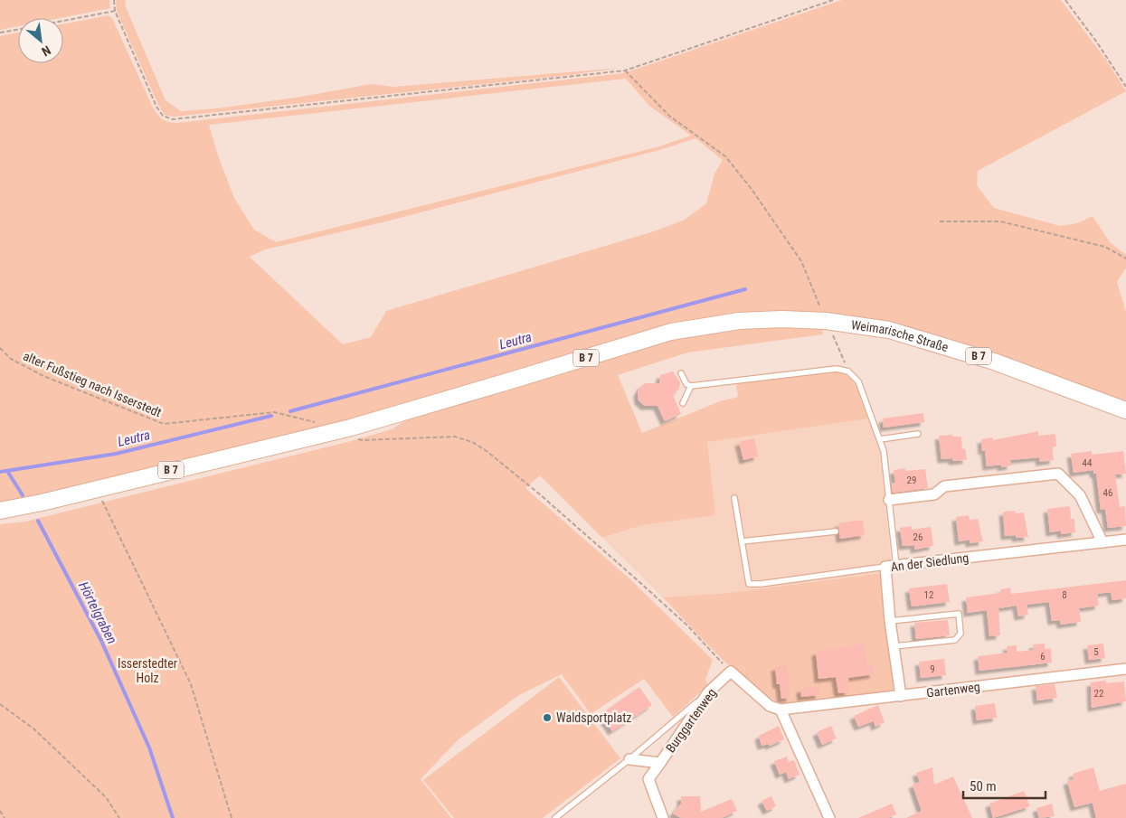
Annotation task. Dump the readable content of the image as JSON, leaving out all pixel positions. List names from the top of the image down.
{
  "streets": {
    "main road": ["Weimarische Straße", "B 7"],
    "street": ["An der Siedlung", "Gartenweg", "Burggartenweg"],
    "path": ["alter Fußstieg nach Isserstedt"]
  },
  "crossings": [
    ["Weimarische Straße", "B 7"],
    ["An der Siedlung", "Gartenweg"]
  ],
  "water": ["Leutra", "Hörtelgraben"],
  "parks": ["Isserstedter Holz"],
  "places": ["Waldsportplatz"],
  "house_numbers": [
    "44",
    "29",
    "46",
    "26",
    "12",
    "8",
    "5",
    "6",
    "9",
    "22"
  ],
  "scale_bar": "50 m",
  "north": "bottom right"
}
